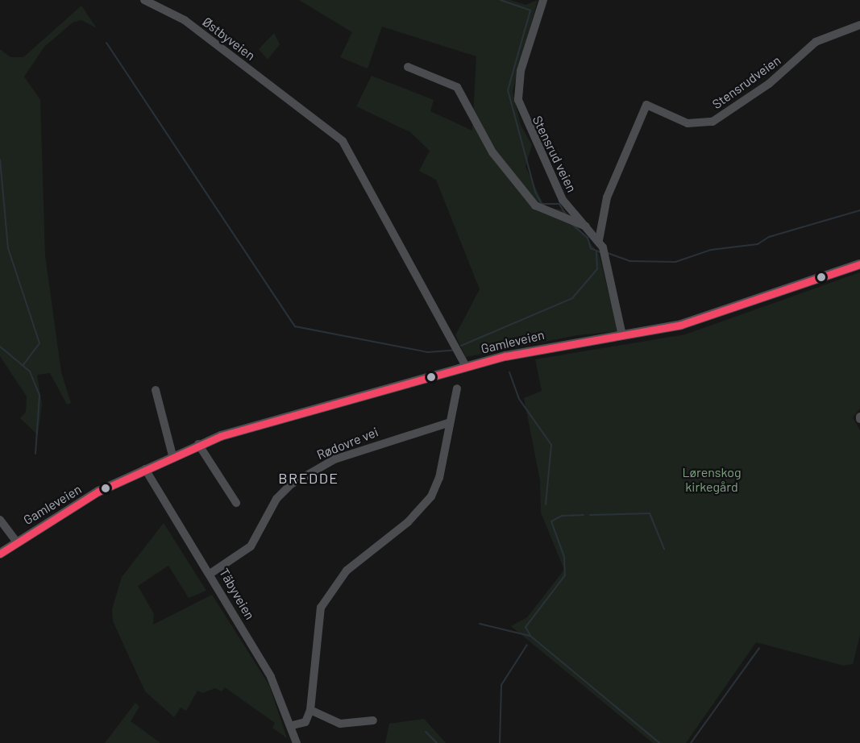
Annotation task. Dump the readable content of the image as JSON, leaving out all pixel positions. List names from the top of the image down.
{
  "streets": {
    "main road": ["Gamleveien"],
    "street": [
      "Østbyveien",
      "Stensrudveien",
      "Stensrud veien",
      "Rødovre vei",
      "Täbyveien"
    ]
  },
  "crossings": [
    ["Østbyveien", "Gamleveien"],
    ["Stensrudveien", "Stensrud veien"],
    ["Stensrud veien", "Gamleveien"],
    ["Gamleveien", "Täbyveien"],
    ["Rødovre vei", "Täbyveien"]
  ],
  "districts": ["BREDDE"],
  "parks": ["Lørenskog kirkegård"]
}
